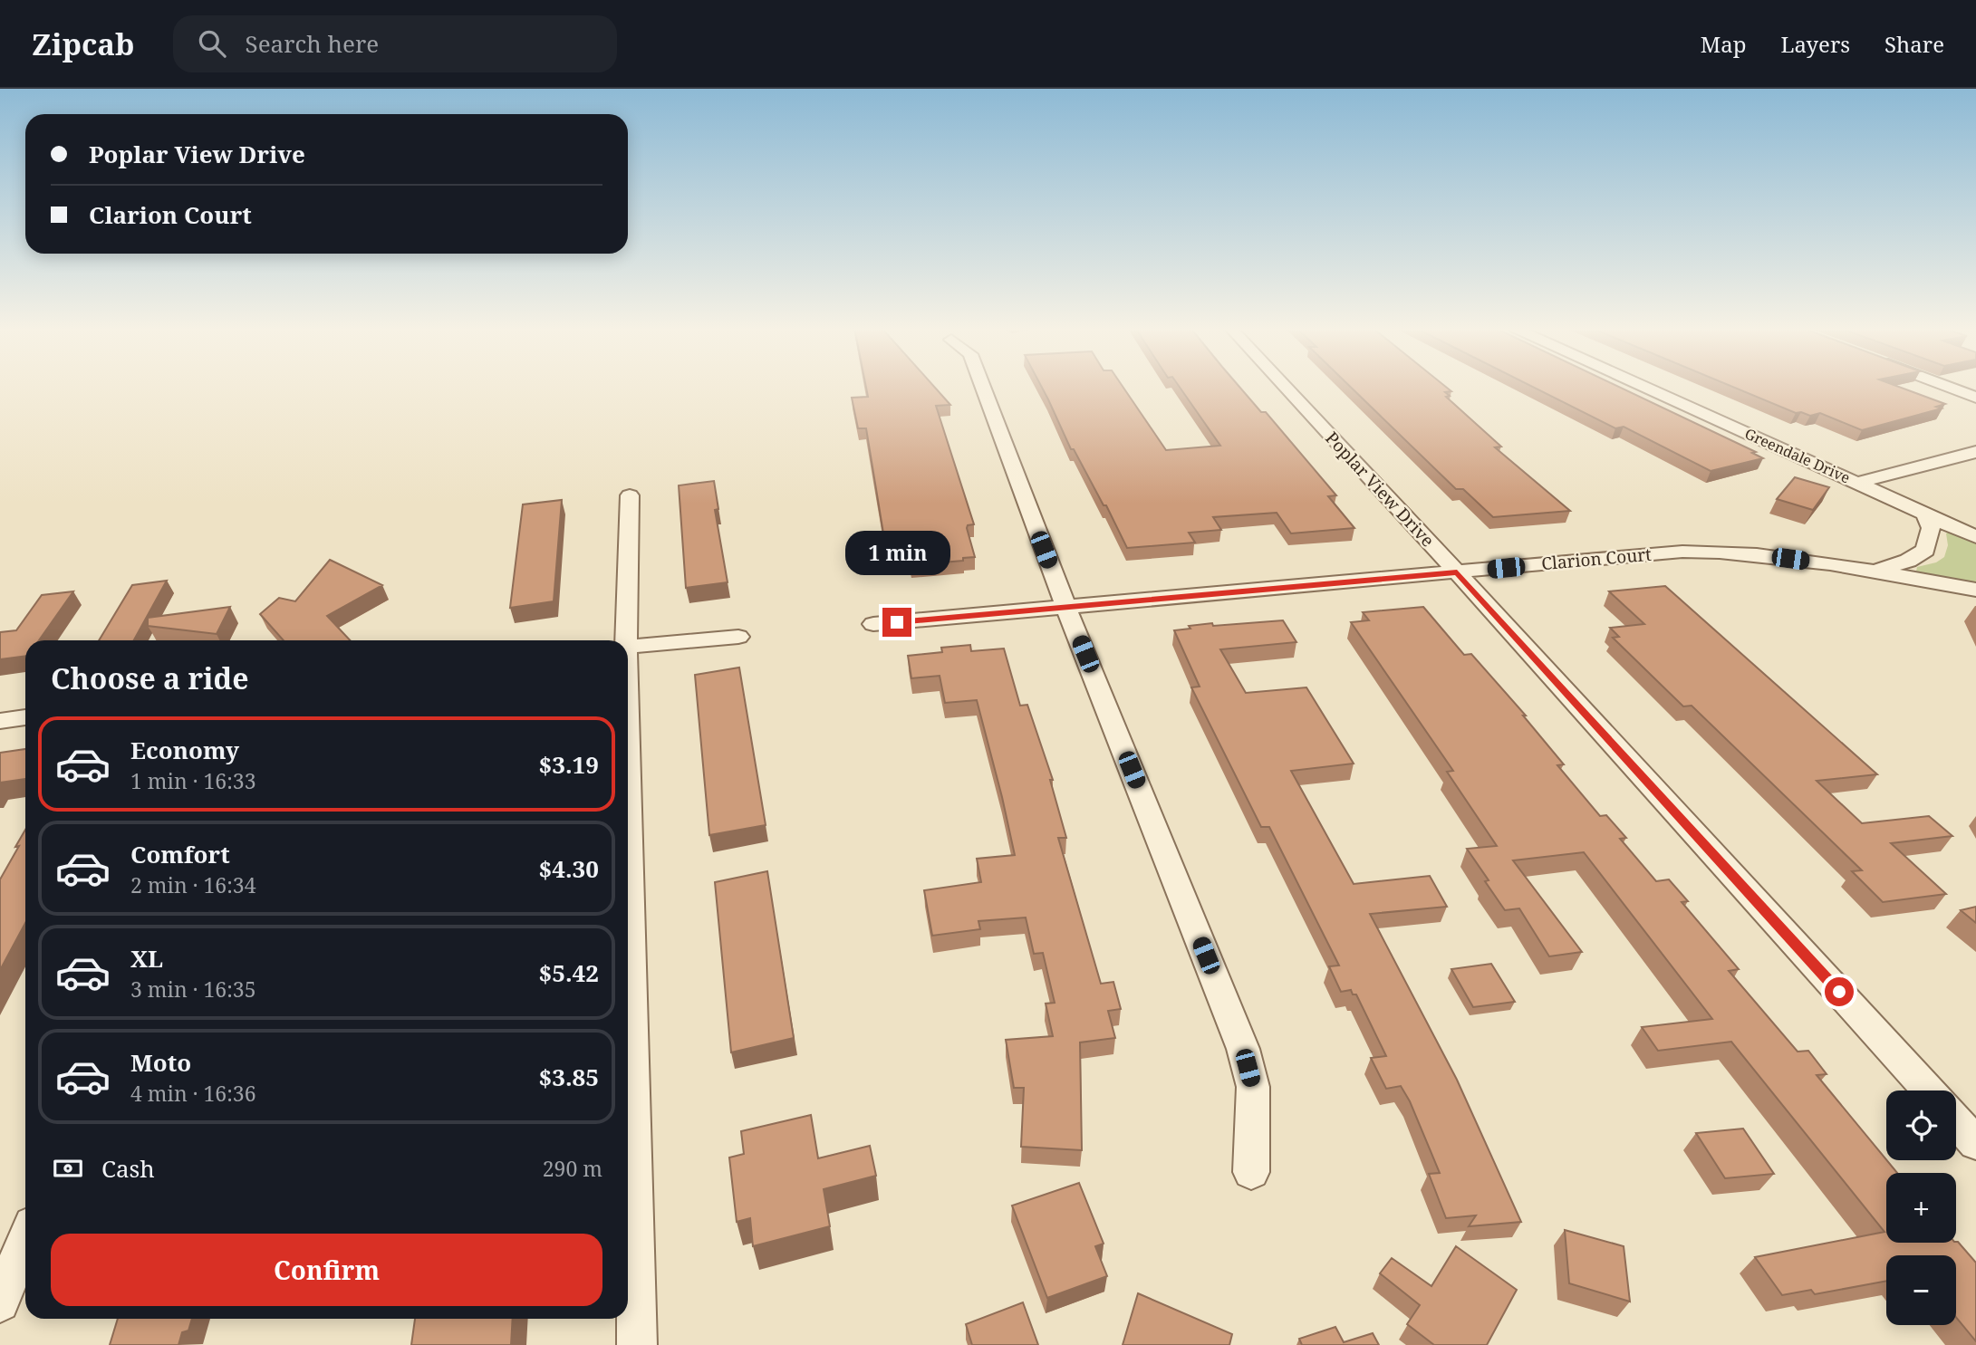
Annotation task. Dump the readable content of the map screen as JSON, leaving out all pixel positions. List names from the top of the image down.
{
  "streets": {
    "street": ["Greendale Drive", "Poplar View Drive", "Clarion Court"]
  },
  "crossings": [
    ["Poplar View Drive", "Clarion Court"]
  ],
  "page": {
    "header": "Zipcab",
    "search": "Search here",
    "nav": ["Map", "Layers", "Share"],
    "banner": ["Poplar View Drive", "Clarion Court"],
    "bubble": "1 min",
    "heading": "Choose a ride",
    "list": [
      {
        "name": "Economy",
        "note": "1 min · 16:33",
        "value": "$3.19"
      },
      {
        "name": "Comfort",
        "note": "2 min · 16:34",
        "value": "$4.30"
      },
      {
        "name": "XL",
        "note": "3 min · 16:35",
        "value": "$5.42"
      },
      {
        "name": "Moto",
        "note": "4 min · 16:36",
        "value": "$3.85"
      }
    ],
    "map_buttons": ["+", "−"],
    "pay": ["Cash", "290 m"],
    "buttons": "Confirm"
  }
}
